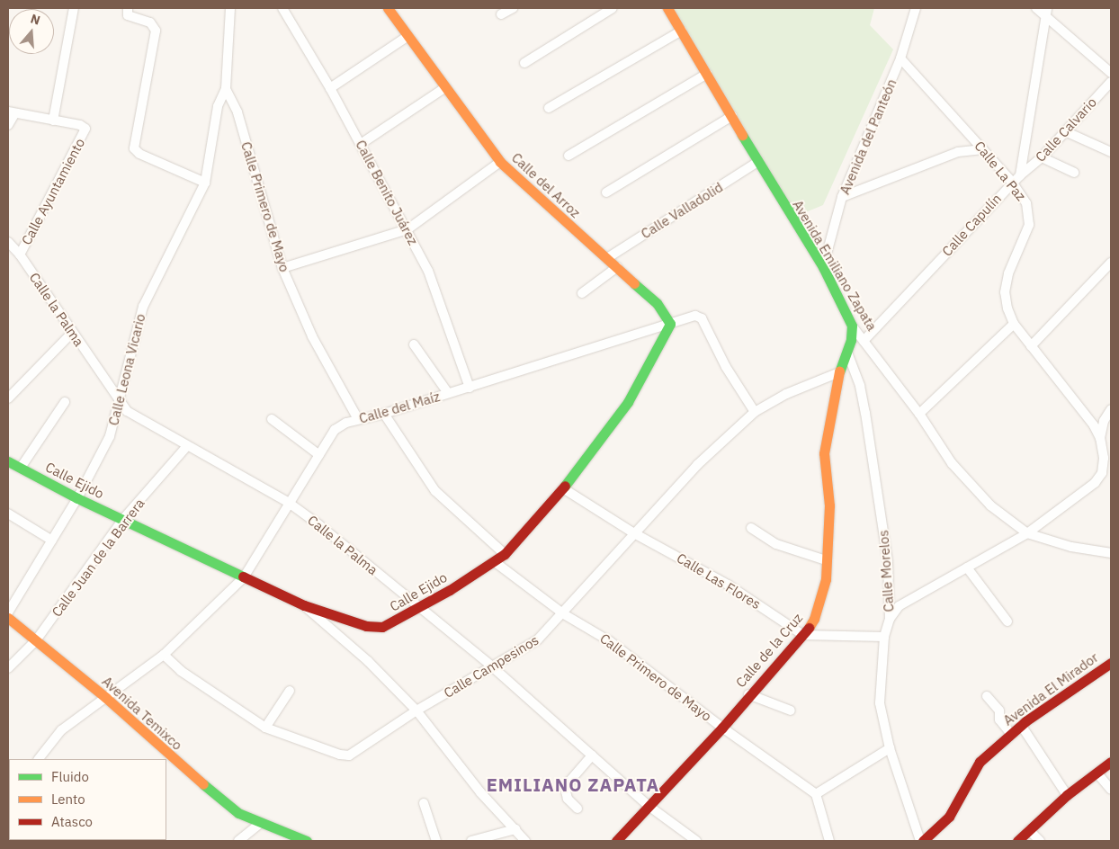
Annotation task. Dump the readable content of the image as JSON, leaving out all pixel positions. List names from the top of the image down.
{
  "streets": {
    "main road": [
      "Calle del Arroz",
      "Avenida Emiliano Zapata",
      "Calle Ejido",
      "Calle de la Cruz",
      "Avenida El Mirador",
      "Avenida Temixco"
    ],
    "street": [
      "Calle Calvario",
      "Avenida del Panteón",
      "Calle La Paz",
      "Calle Ayuntamiento",
      "Calle Benito Juárez",
      "Calle Primero de Mayo",
      "Calle Valladolid",
      "Calle Capulín",
      "Calle la Palma",
      "Calle Leona Vicario",
      "Calle del Maíz",
      "Calle Juan de la Barrera",
      "Calle Morelos",
      "Calle Las Flores",
      "Calle Campesinos"
    ]
  },
  "crossings": [
    ["Calle Calvario", "Calle Capulín"],
    ["Avenida del Panteón", "Calle La Paz"],
    ["Avenida del Panteón", "Avenida Emiliano Zapata"],
    ["Calle La Paz", "Calle Capulín"],
    ["Calle del Arroz", "Calle Valladolid"],
    ["Calle del Arroz", "Calle del Maíz"],
    ["Calle del Arroz", "Calle Ejido"],
    ["Calle Ayuntamiento", "Calle la Palma"],
    ["Calle Benito Juárez", "Calle del Maíz"],
    ["Calle Primero de Mayo", "Calle Leona Vicario"],
    ["Calle Primero de Mayo", "Calle del Maíz"],
    ["Calle Primero de Mayo", "Calle Ejido"],
    ["Calle Primero de Mayo", "Calle de la Cruz"],
    ["Calle Primero de Mayo", "Calle Campesinos"],
    ["Calle Valladolid", "Avenida Emiliano Zapata"],
    ["Calle Capulín", "Avenida Emiliano Zapata"],
    ["Avenida Emiliano Zapata", "Calle de la Cruz"],
    ["Calle la Palma", "Calle Leona Vicario"],
    ["Calle la Palma", "Calle del Maíz"],
    ["Calle la Palma", "Calle Ejido"],
    ["Calle la Palma", "Calle Juan de la Barrera"],
    ["Calle la Palma", "Calle de la Cruz"],
    ["Calle la Palma", "Calle Campesinos"],
    ["Calle Leona Vicario", "Calle Ejido"],
    ["Calle del Maíz", "Calle Ejido"],
    ["Calle del Maíz", "Calle Campesinos"],
    ["Calle del Maíz", "Avenida Temixco"],
    ["Calle Ejido", "Calle Juan de la Barrera"],
    ["Calle Ejido", "Calle Las Flores"],
    ["Calle Juan de la Barrera", "Avenida Temixco"],
    ["Calle Morelos", "Calle de la Cruz"],
    ["Calle Morelos", "Avenida El Mirador"],
    ["Calle Las Flores", "Calle de la Cruz"],
    ["Calle Las Flores", "Calle Campesinos"],
    ["Calle de la Cruz", "Calle Campesinos"]
  ],
  "districts": ["EMILIANO ZAPATA"],
  "legend": ["Fluido", "Lento", "Atasco"],
  "north": "top"
}
